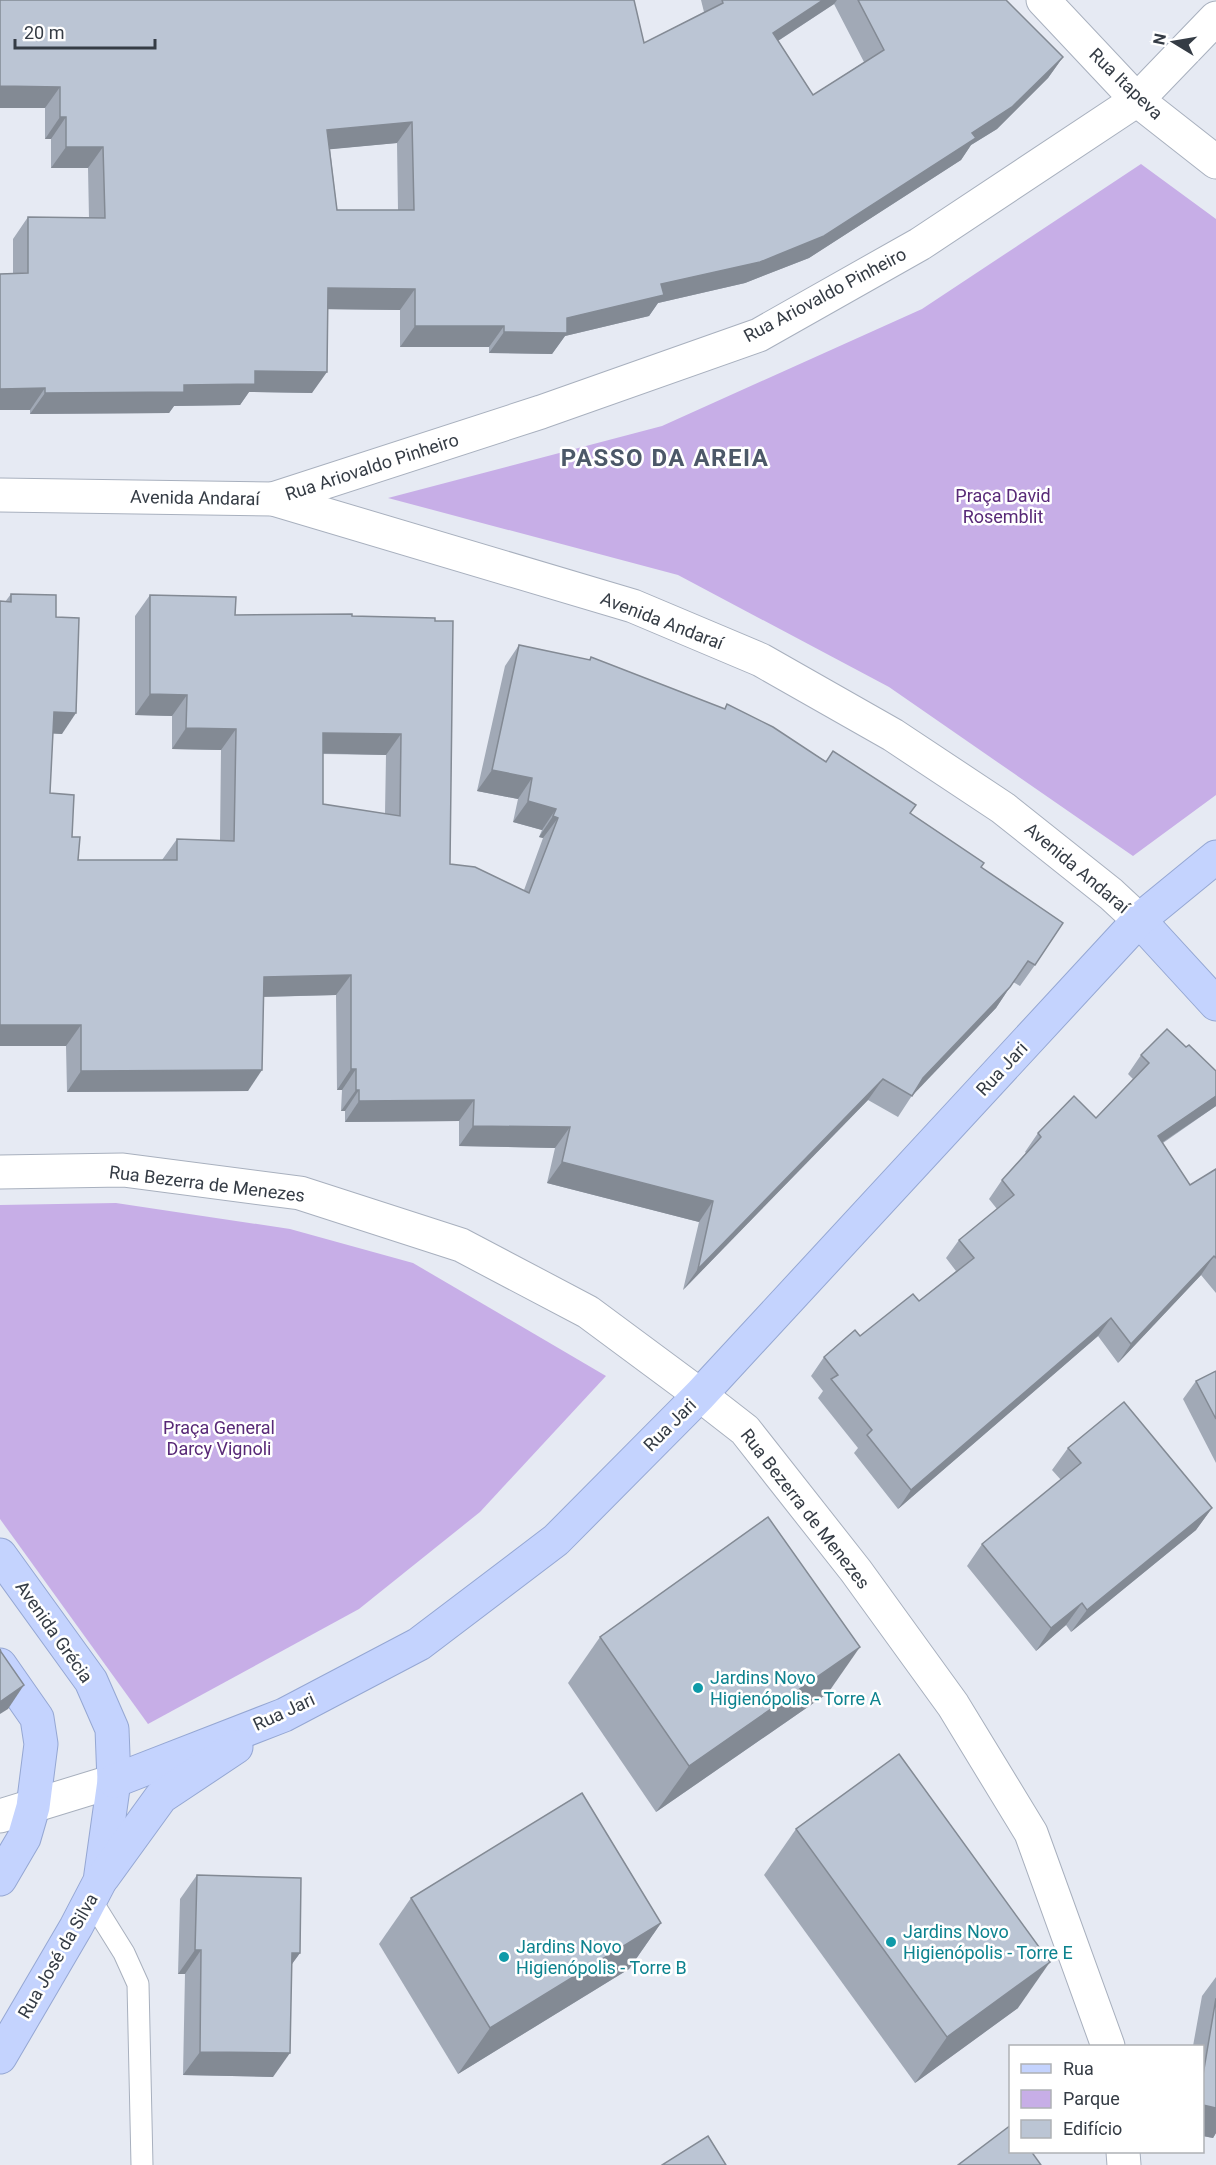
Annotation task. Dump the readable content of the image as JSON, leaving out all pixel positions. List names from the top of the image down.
{
  "streets": {
    "street": [
      "Rua Itapeva",
      "Rua Ariovaldo Pinheiro",
      "Avenida Andaraí",
      "Rua Jari",
      "Rua Bezerra de Menezes",
      "Avenida Grécia",
      "Rua José da Silva"
    ]
  },
  "crossings": [
    ["Rua Itapeva", "Rua Ariovaldo Pinheiro"],
    ["Rua Ariovaldo Pinheiro", "Avenida Andaraí"],
    ["Avenida Andaraí", "Rua Jari"],
    ["Rua Jari", "Rua Bezerra de Menezes"],
    ["Rua Jari", "Avenida Grécia"],
    ["Rua Jari", "Rua José da Silva"],
    ["Avenida Grécia", "Rua José da Silva"]
  ],
  "districts": ["PASSO DA AREIA"],
  "parks": ["Praça David Rosemblit", "Praça General Darcy Vignoli"],
  "places": ["Jardins Novo Higienópolis - Torre A", "Jardins Novo Higienópolis - Torre E", "Jardins Novo Higienópolis - Torre B"],
  "legend": ["Rua", "Parque", "Edifício"],
  "scale_bar": "20 m",
  "north": "left"
}
